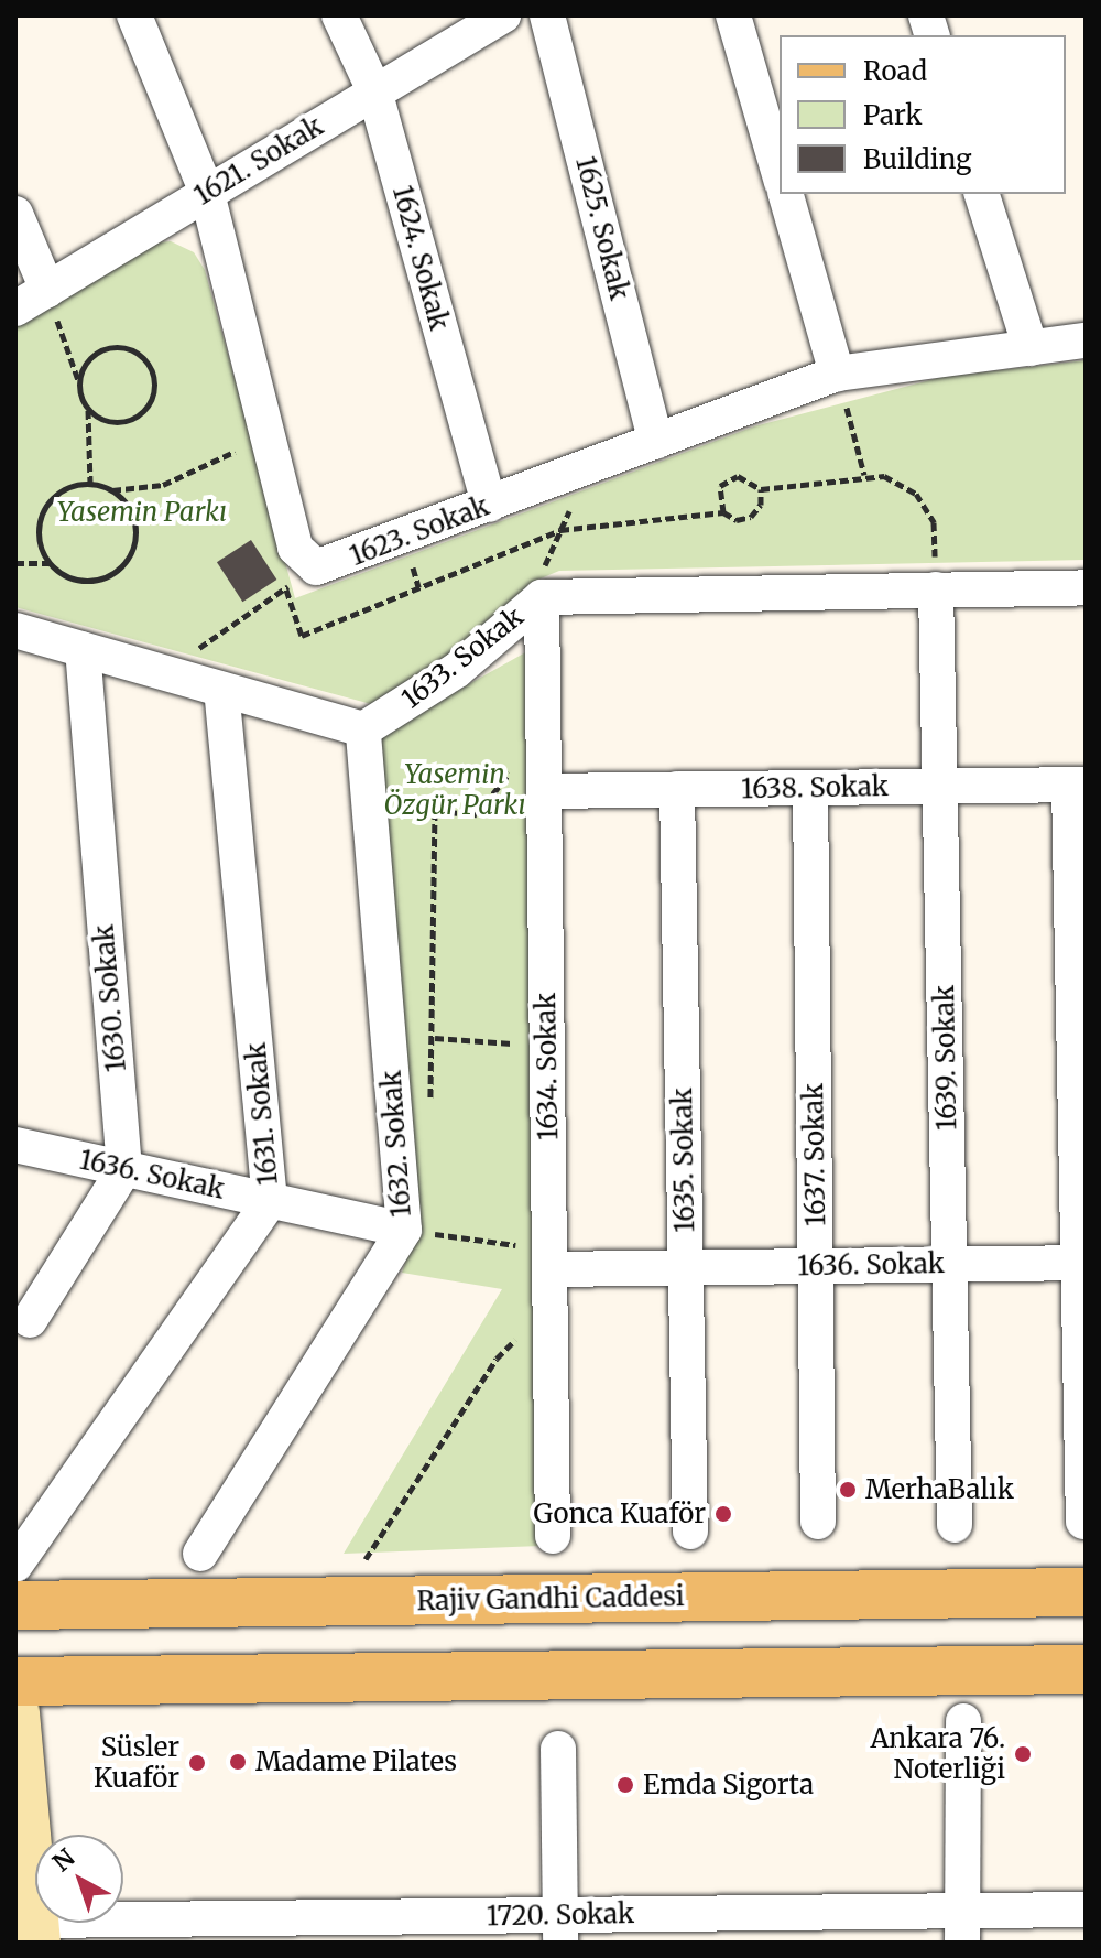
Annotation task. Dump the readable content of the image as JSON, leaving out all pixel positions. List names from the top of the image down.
{
  "streets": {
    "main road": ["Rajiv Gandhi Caddesi"],
    "street": [
      "1621. Sokak",
      "1625. Sokak",
      "1624. Sokak",
      "1623. Sokak",
      "1633. Sokak",
      "1638. Sokak",
      "1630. Sokak",
      "1639. Sokak",
      "1634. Sokak",
      "1631. Sokak",
      "1632. Sokak",
      "1637. Sokak",
      "1635. Sokak",
      "1636. Sokak",
      "1720. Sokak"
    ]
  },
  "crossings": [
    ["1621. Sokak", "1624. Sokak"],
    ["1621. Sokak", "1623. Sokak"],
    ["1625. Sokak", "1623. Sokak"],
    ["1624. Sokak", "1623. Sokak"],
    ["1633. Sokak", "1639. Sokak"],
    ["1633. Sokak", "1634. Sokak"],
    ["1633. Sokak", "1632. Sokak"],
    ["1638. Sokak", "1639. Sokak"],
    ["1638. Sokak", "1634. Sokak"],
    ["1638. Sokak", "1637. Sokak"],
    ["1638. Sokak", "1635. Sokak"],
    ["1630. Sokak", "1636. Sokak"],
    ["1639. Sokak", "1636. Sokak"],
    ["1634. Sokak", "1636. Sokak"],
    ["1631. Sokak", "1636. Sokak"],
    ["1632. Sokak", "1636. Sokak"],
    ["1637. Sokak", "1636. Sokak"],
    ["1635. Sokak", "1636. Sokak"]
  ],
  "parks": ["Yasemin Parkı", "Yasemin Özgür Parkı"],
  "places": [
    "MerhaBalık",
    "Gonca Kuaför",
    "Ankara 76. Noterliği",
    "Madame Pilates",
    "Süsler Kuaför",
    "Emda Sigorta"
  ],
  "legend": ["Road", "Park", "Building"],
  "north": "top left"
}
